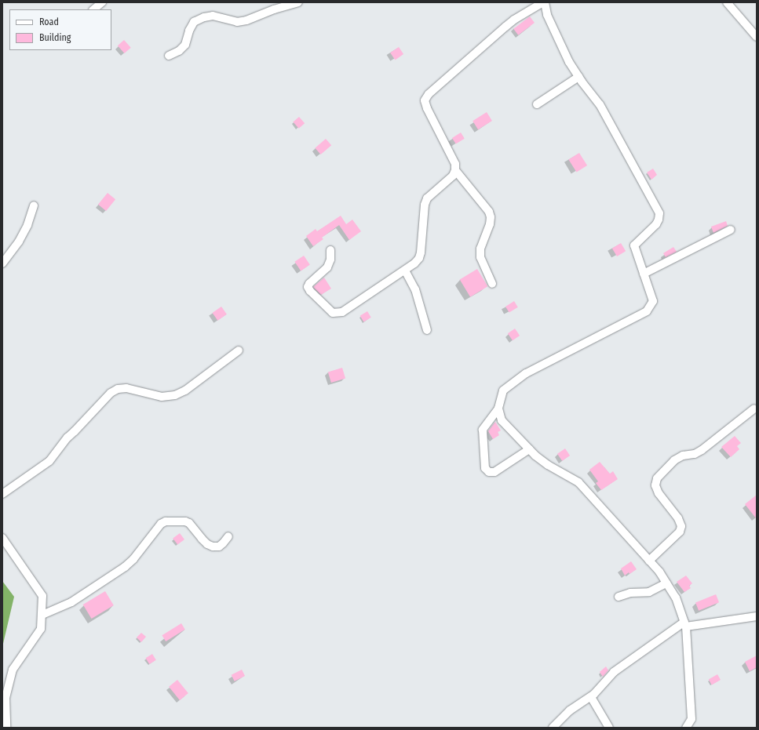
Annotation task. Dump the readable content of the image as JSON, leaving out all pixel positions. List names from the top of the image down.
{
  "legend": ["Road", "Building"]
}
